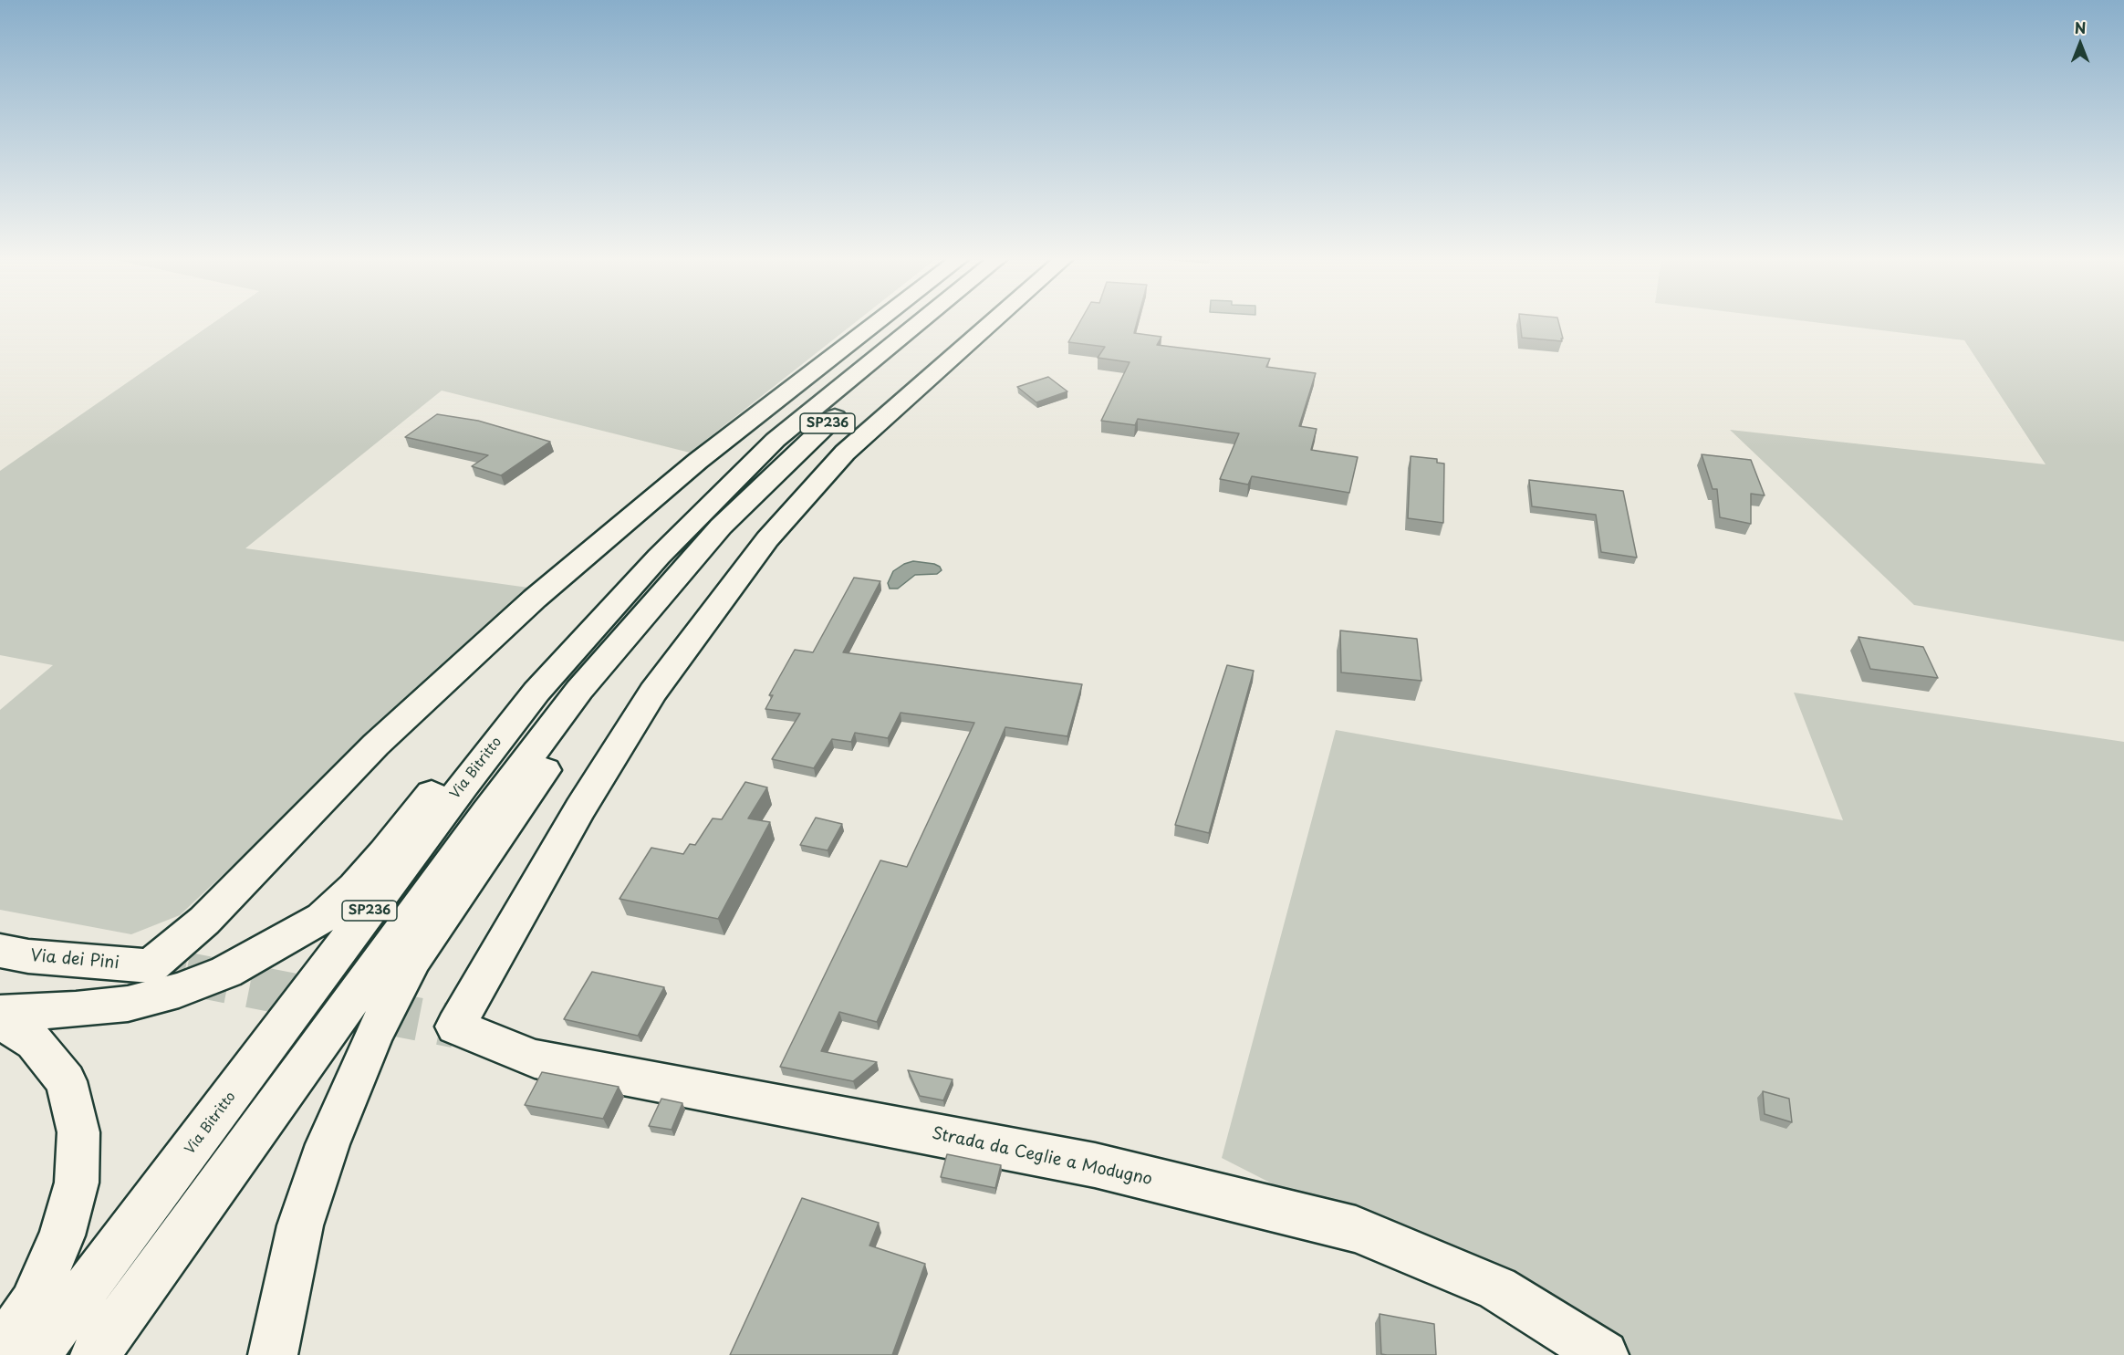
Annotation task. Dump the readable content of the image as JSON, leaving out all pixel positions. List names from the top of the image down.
{
  "streets": {
    "main road": [
      "SP236",
      "Via Bitritto",
      "Via dei Pini",
      "Strada da Ceglie a Modugno"
    ]
  },
  "north": "top"
}
